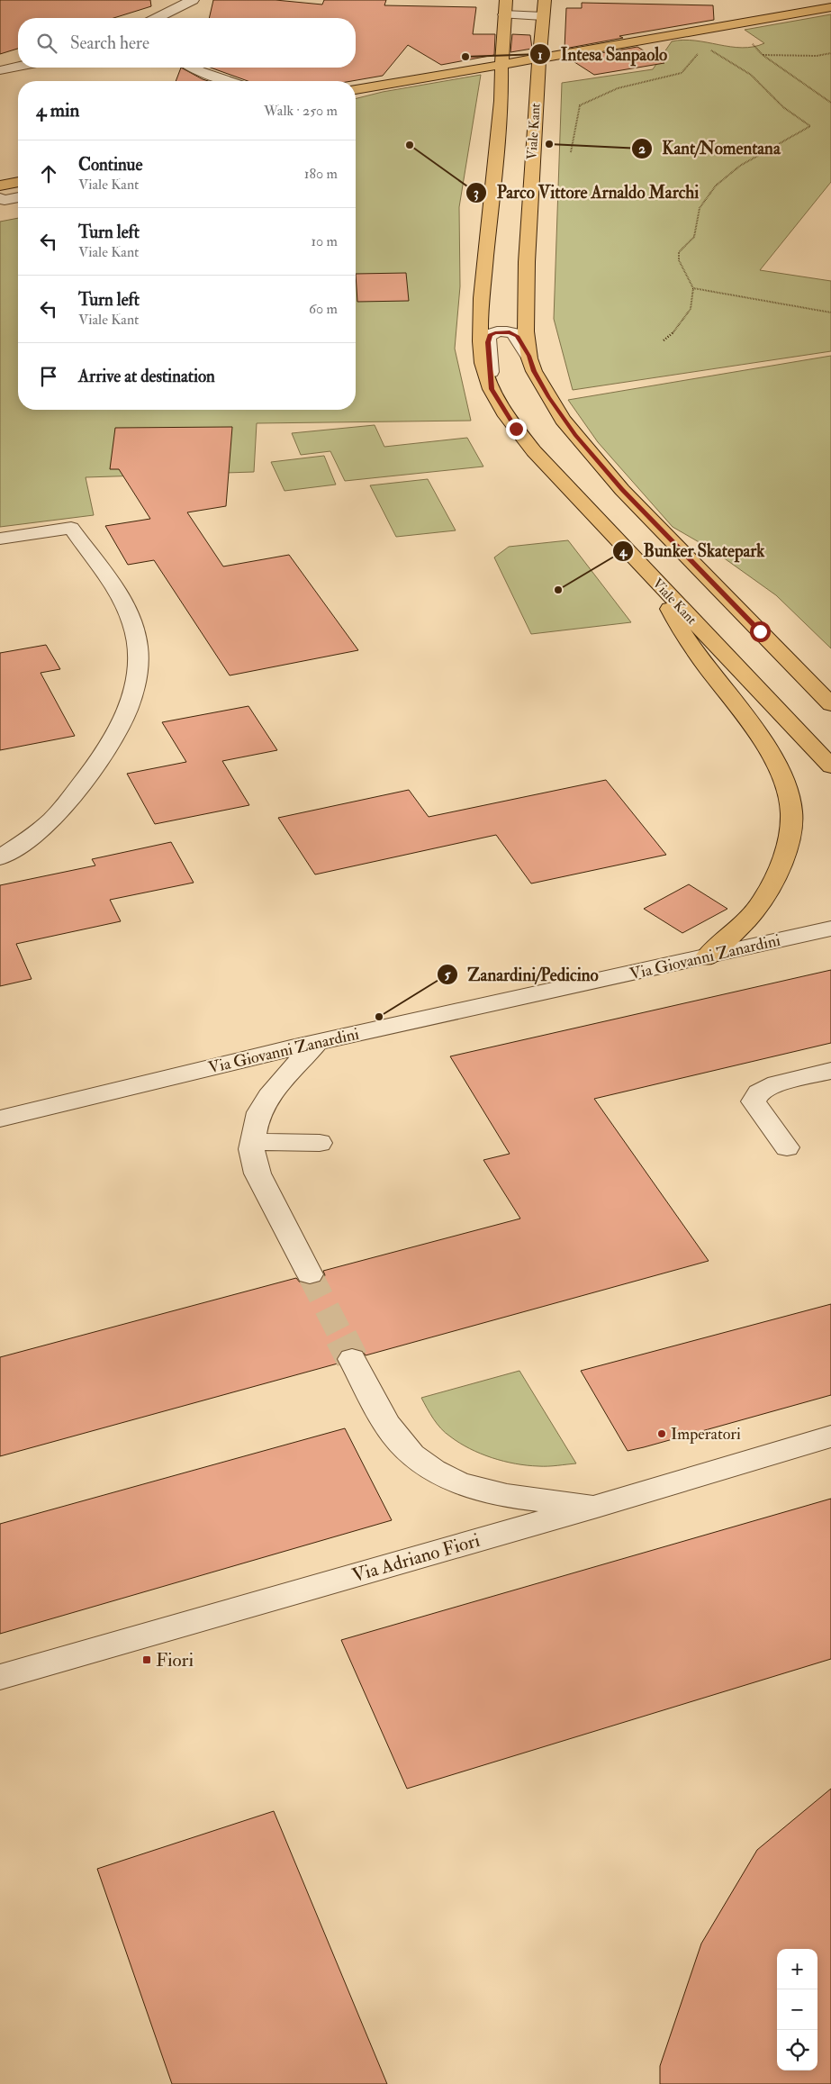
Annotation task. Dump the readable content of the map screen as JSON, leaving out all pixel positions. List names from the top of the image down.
{
  "streets": {
    "main road": ["Viale Kant"],
    "street": ["Via Giovanni Zanardini", "Via Adriano Fiori"]
  },
  "places": {
    "other": [
      "Intesa Sanpaolo",
      "Kant/Nomentana",
      "Parco Vittore Arnaldo Marchi",
      "Bunker Skatepark",
      "Zanardini/Pedicino",
      "Imperatori"
    ],
    "transit": ["Fiori"]
  },
  "page": {
    "search": "Search here",
    "heading": ["4 min", "Walk · 250 m"],
    "list": [
      ["Continue", "Viale Kant", "180 m"],
      ["Turn left", "Viale Kant", "10 m"],
      ["Turn left", "Viale Kant", "60 m"],
      "Arrive at destination"
    ],
    "map_buttons": ["+", "−"]
  }
}
